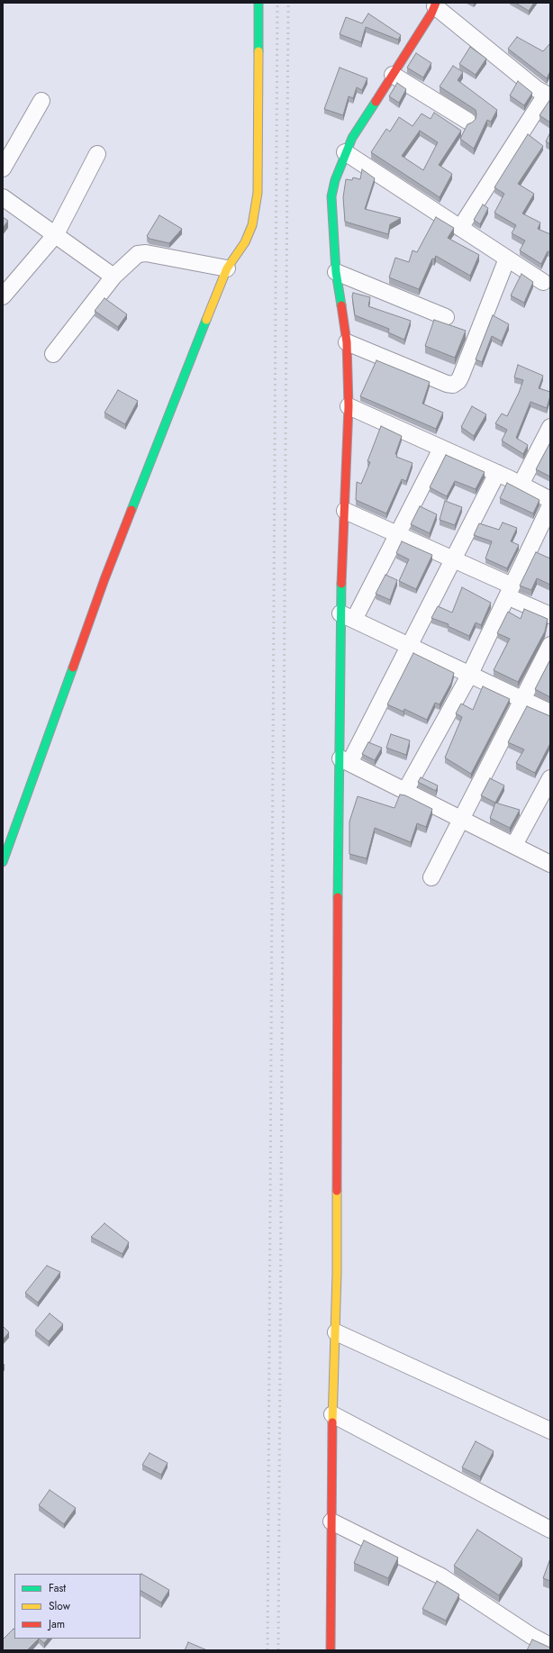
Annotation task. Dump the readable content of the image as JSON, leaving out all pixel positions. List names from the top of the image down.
{
  "legend": ["Fast", "Slow", "Jam"]
}
